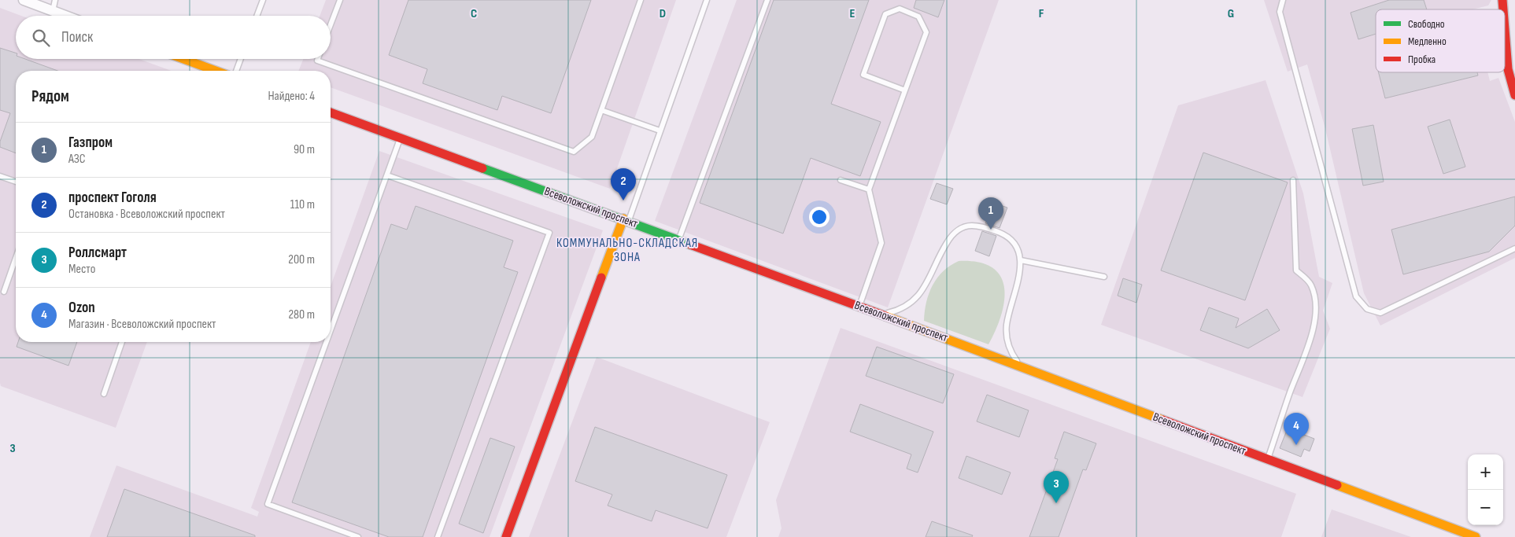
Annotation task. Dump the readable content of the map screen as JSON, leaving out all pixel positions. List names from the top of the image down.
{
  "streets": {
    "street": ["Всеволожский проспект"]
  },
  "districts": ["КОММУНАЛЬНО-СКЛАДСКАЯ ЗОНА"],
  "legend": ["Свободно", "Медленно", "Пробка"],
  "page": {
    "search": "Поиск",
    "heading": ["Рядом", "Найдено: 4"],
    "list": [
      {
        "mark": "1",
        "name": "Газпром",
        "note": "АЗС",
        "value": "90 m"
      },
      {
        "mark": "2",
        "name": "проспект Гоголя",
        "note": "Остановка · Всеволожский проспект",
        "value": "110 m"
      },
      {
        "mark": "3",
        "name": "Роллсмарт",
        "note": "Место",
        "value": "200 m"
      },
      {
        "mark": "4",
        "name": "Ozon",
        "note": "Магазин · Всеволожский проспект",
        "value": "280 m"
      }
    ],
    "pins": [
      "2",
      "1",
      "4",
      "3"
    ],
    "map_buttons": ["+", "−"]
  },
  "grid": {
    "columns": [
      "C",
      "D",
      "E",
      "F",
      "G"
    ],
    "rows": ["3"]
  }
}
